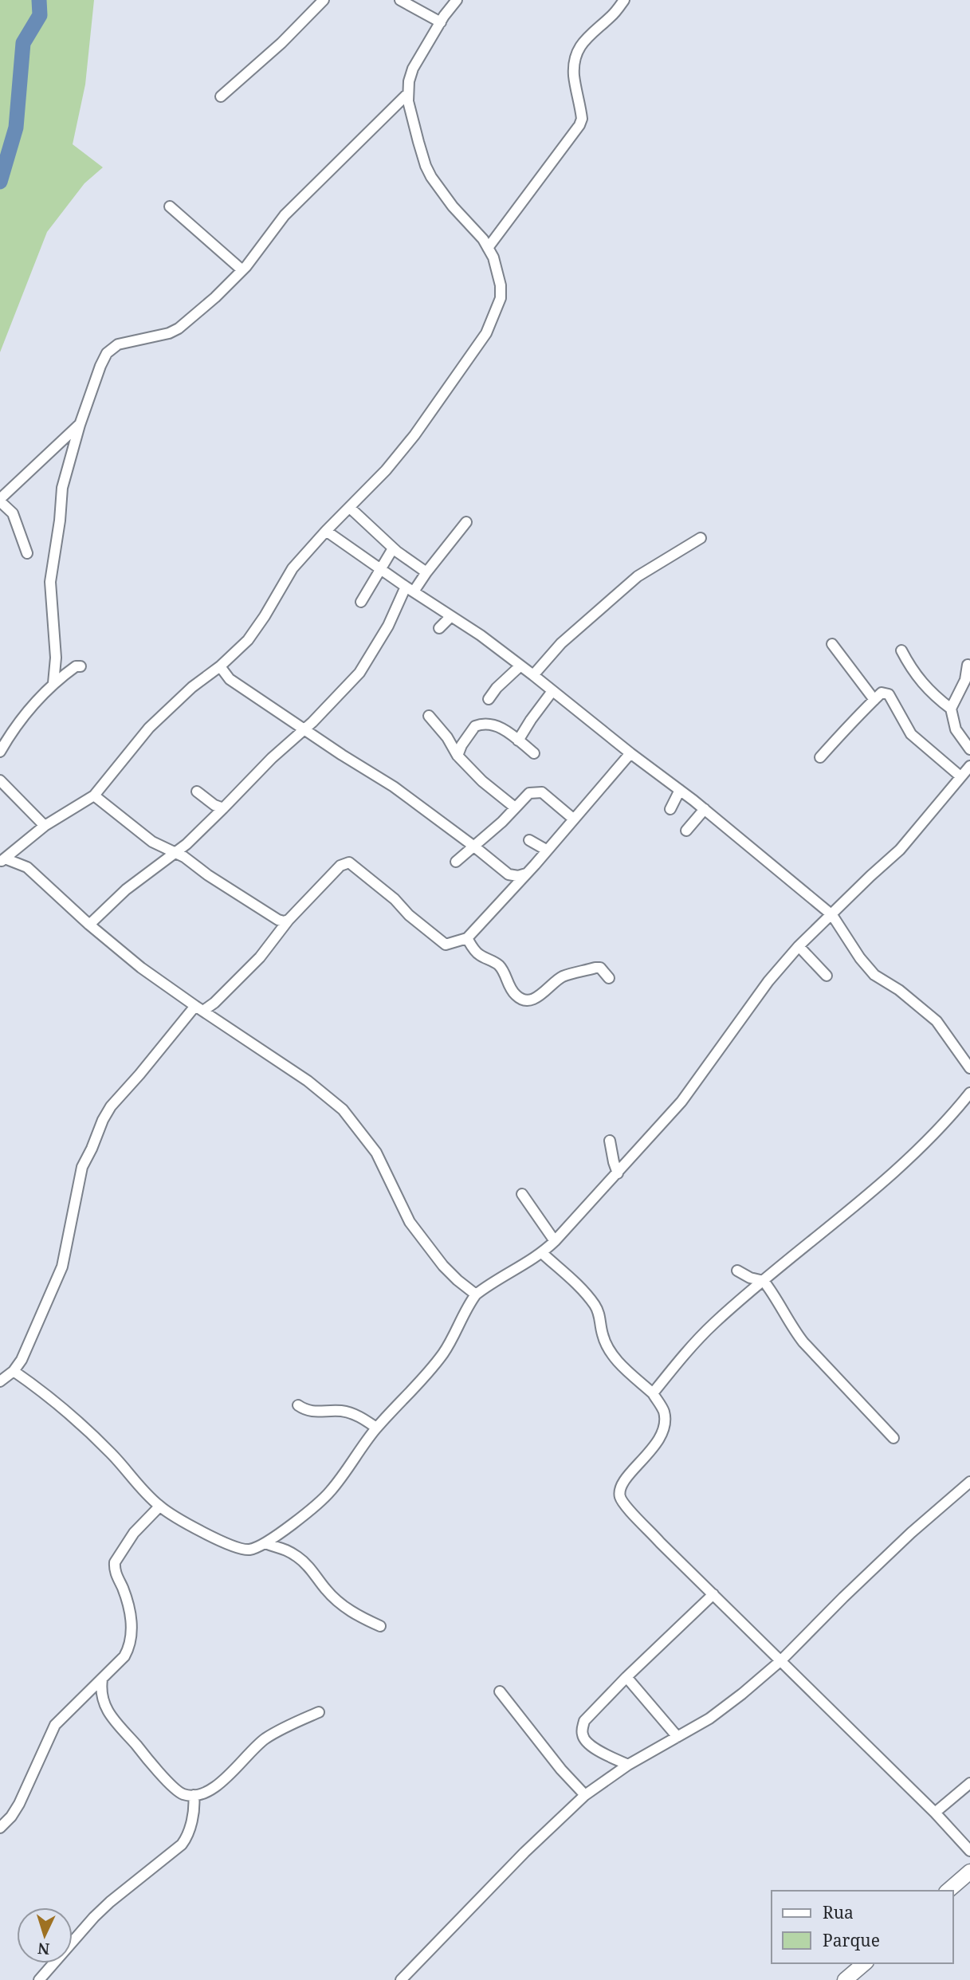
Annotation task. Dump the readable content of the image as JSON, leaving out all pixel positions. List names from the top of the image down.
{
  "legend": ["Rua", "Parque"],
  "north": "bottom"
}
